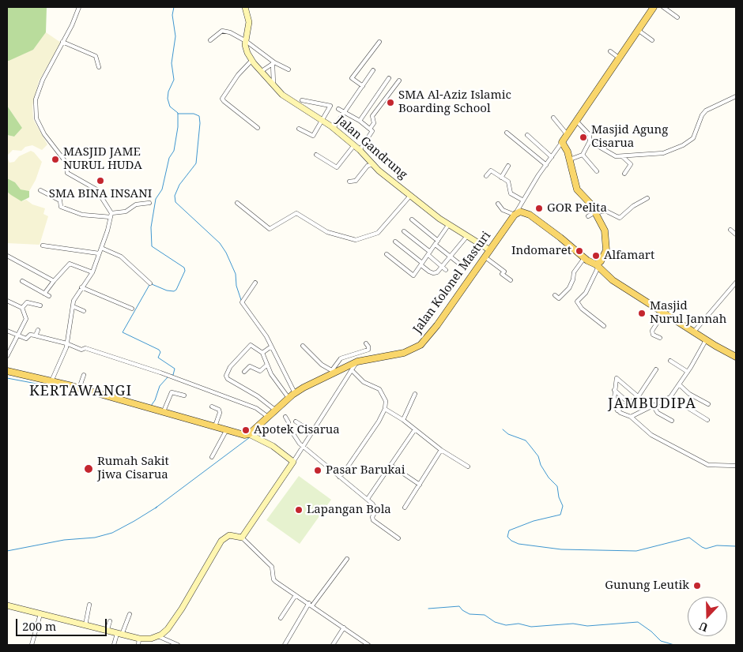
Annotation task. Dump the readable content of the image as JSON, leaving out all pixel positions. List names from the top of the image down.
{
  "streets": {
    "main road": ["Jalan Kolonel Masturi"],
    "street": ["Jalan Gandrung"]
  },
  "crossings": [
    ["Jalan Gandrung", "Jalan Kolonel Masturi"]
  ],
  "districts": ["KERTAWANGI", "JAMBUDIPA"],
  "places": [
    "SMA Al-Aziz Islamic Boarding School",
    "Masjid Agung Cisarua",
    "MASJID JAME NURUL HUDA",
    "SMA BINA INSANI",
    "GOR Pelita",
    "Indomaret",
    "Alfamart",
    "Masjid Nurul Jannah",
    "Apotek Cisarua",
    "Rumah Sakit Jiwa Cisarua",
    "Pasar Barukai",
    "Lapangan Bola",
    "Gunung Leutik"
  ],
  "scale_bar": "200 m",
  "north": "bottom"
}
